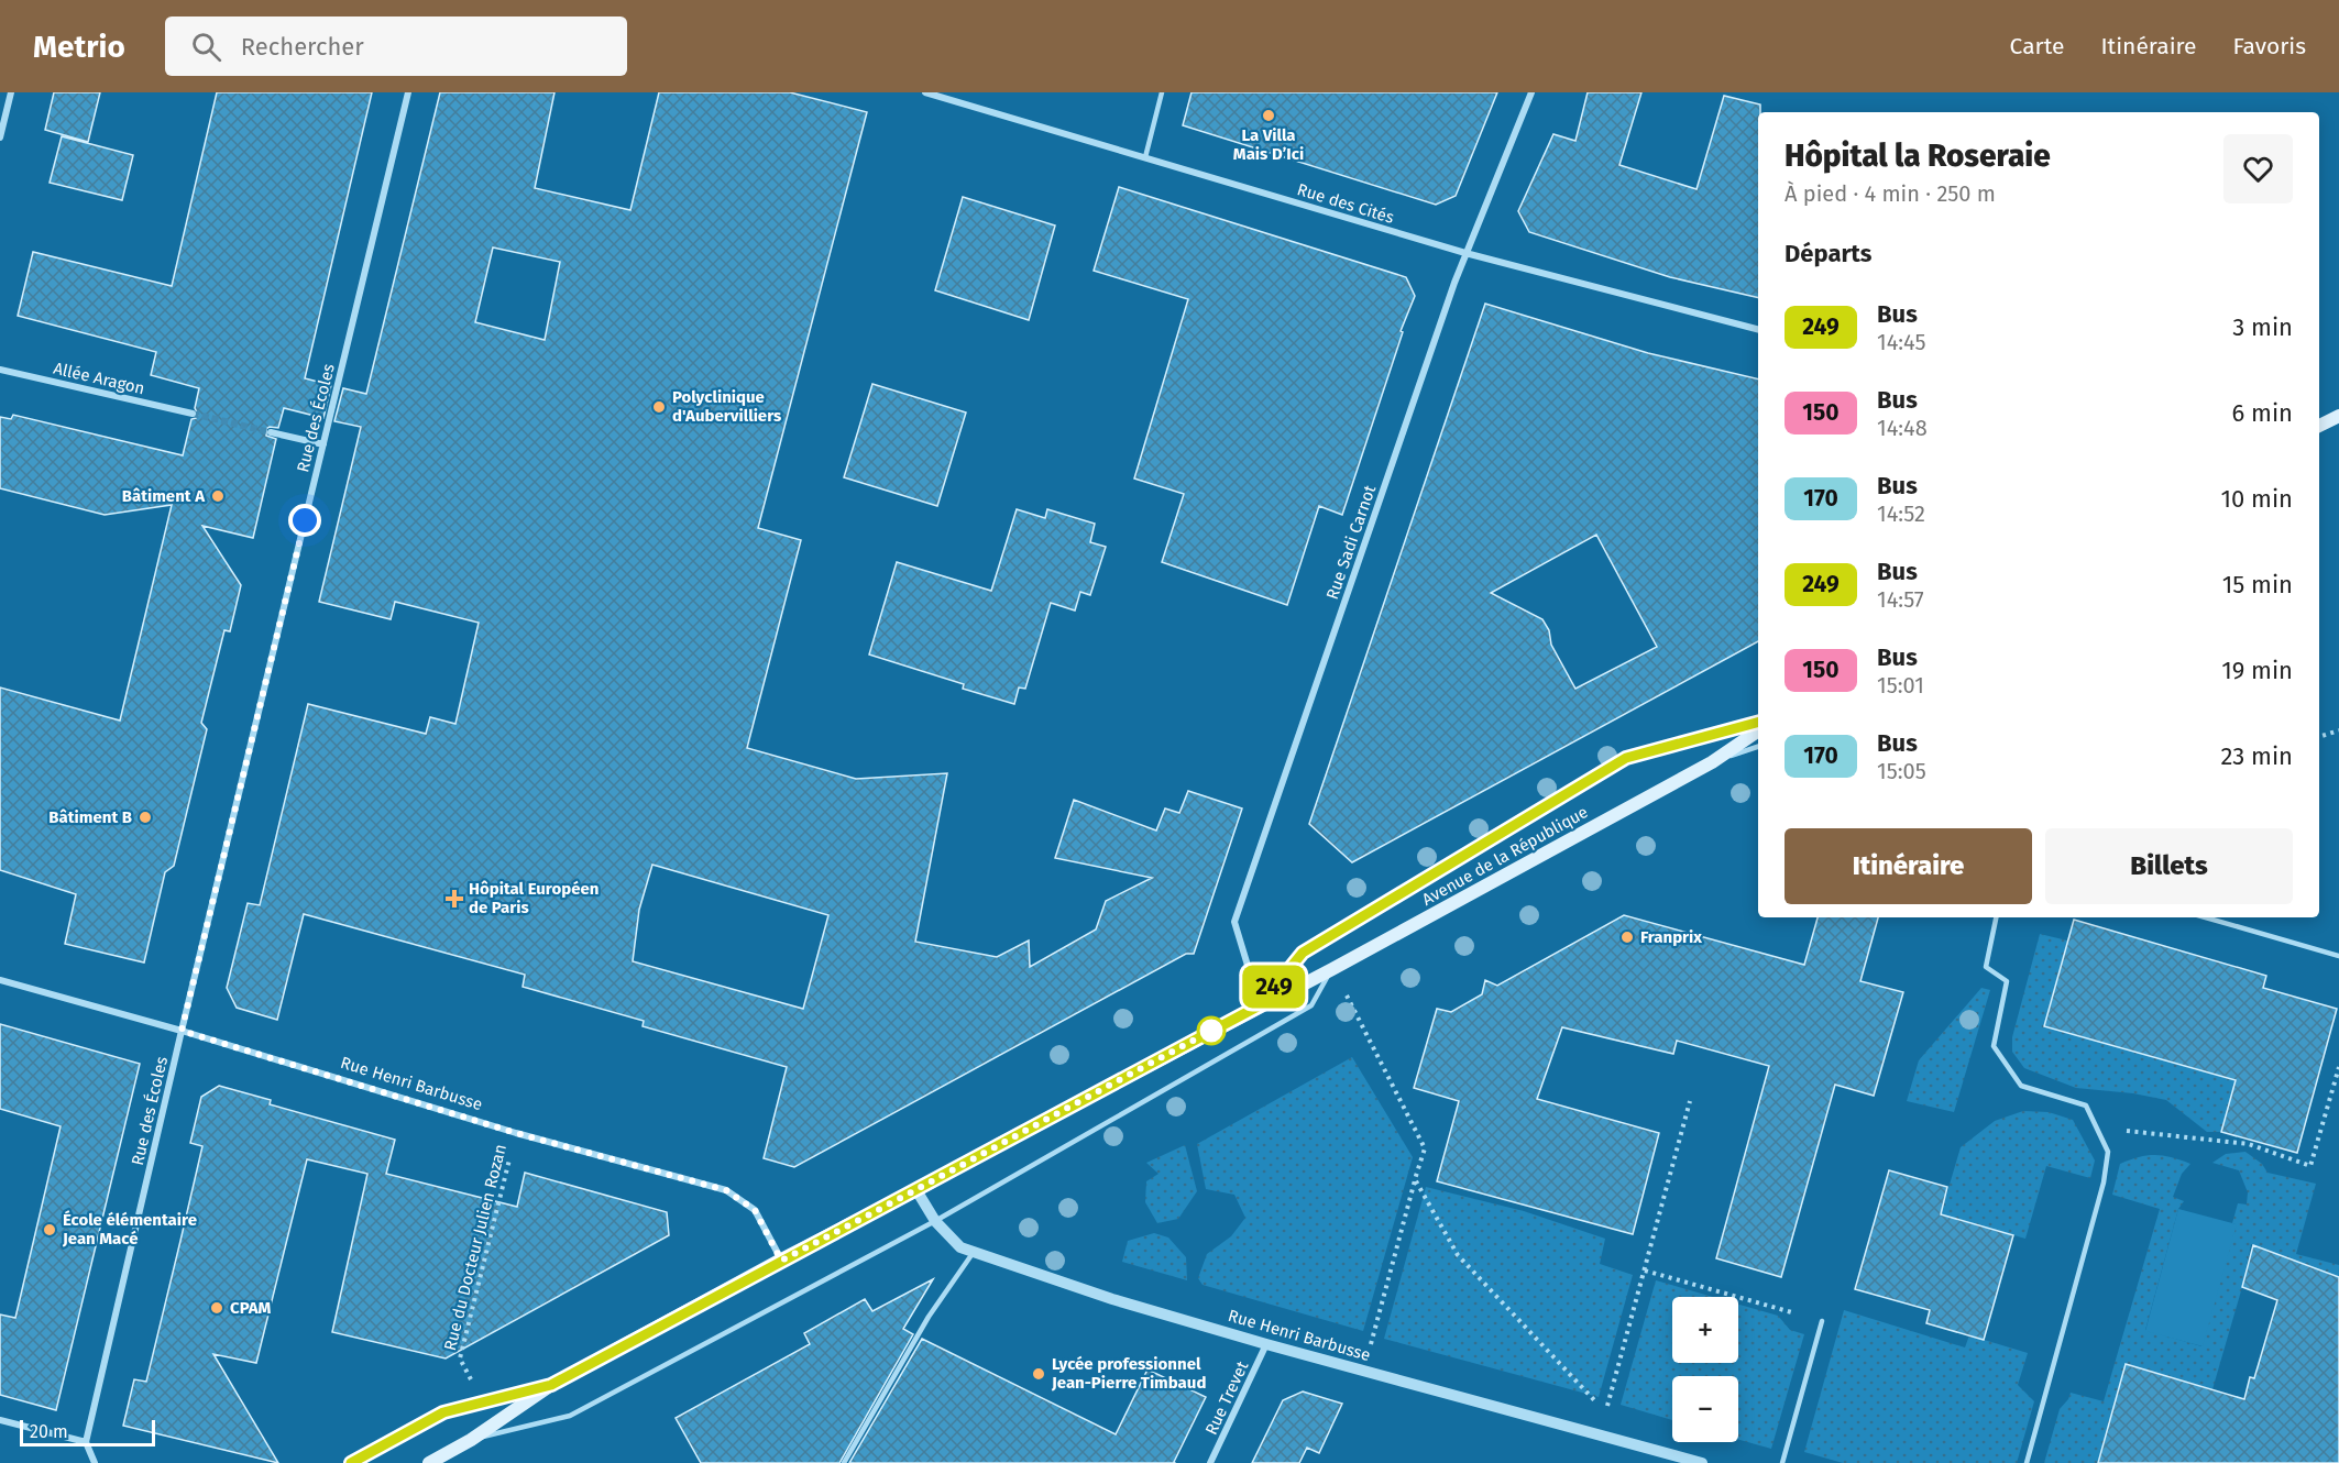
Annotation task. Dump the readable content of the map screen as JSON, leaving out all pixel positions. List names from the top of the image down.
{
  "streets": {
    "main road": ["Avenue de la République"],
    "street": [
      "Rue des Cités",
      "Allée Aragon",
      "Rue des Écoles",
      "Rue Sadi Carnot",
      "Rue Henri Barbusse",
      "Rue Trevet"
    ],
    "path": ["Rue du Docteur Julien Rozan"]
  },
  "crossings": [
    ["Rue des Cités", "Rue Sadi Carnot"],
    ["Rue des Écoles", "Rue Henri Barbusse"],
    ["Rue Sadi Carnot", "Avenue de la République"],
    ["Avenue de la République", "Rue Henri Barbusse"],
    ["Rue Henri Barbusse", "Rue du Docteur Julien Rozan"],
    ["Rue Henri Barbusse", "Rue Trevet"]
  ],
  "places": {
    "other": [
      "La Villa Mais D’Ici",
      "Polyclinique d'Aubervilliers",
      "Bâtiment A",
      "Bâtiment B",
      "Franprix",
      "École élémentaire Jean Macé",
      "CPAM",
      "Lycée professionnel Jean-Pierre Timbaud"
    ],
    "health": ["Hôpital Européen de Paris"]
  },
  "lines": ["bus line 249"],
  "scale_bar": "20 m",
  "page": {
    "header": "Metrio",
    "search": "Rechercher",
    "nav": ["Carte", "Itinéraire", "Favoris"],
    "on_map": "249",
    "heading": [
      ["Hôpital la Roseraie", "À pied · 4 min · 250 m"],
      "Départs"
    ],
    "list": [
      {
        "mark": "249",
        "name": "Bus",
        "note": "14:45",
        "value": "3 min"
      },
      {
        "mark": "150",
        "name": "Bus",
        "note": "14:48",
        "value": "6 min"
      },
      {
        "mark": "170",
        "name": "Bus",
        "note": "14:52",
        "value": "10 min"
      },
      {
        "mark": "249",
        "name": "Bus",
        "note": "14:57",
        "value": "15 min"
      },
      {
        "mark": "150",
        "name": "Bus",
        "note": "15:01",
        "value": "19 min"
      },
      {
        "mark": "170",
        "name": "Bus",
        "note": "15:05",
        "value": "23 min"
      }
    ],
    "buttons": ["Itinéraire", "Billets"],
    "map_buttons": ["+", "−"],
    "scale": "20 m"
  }
}
